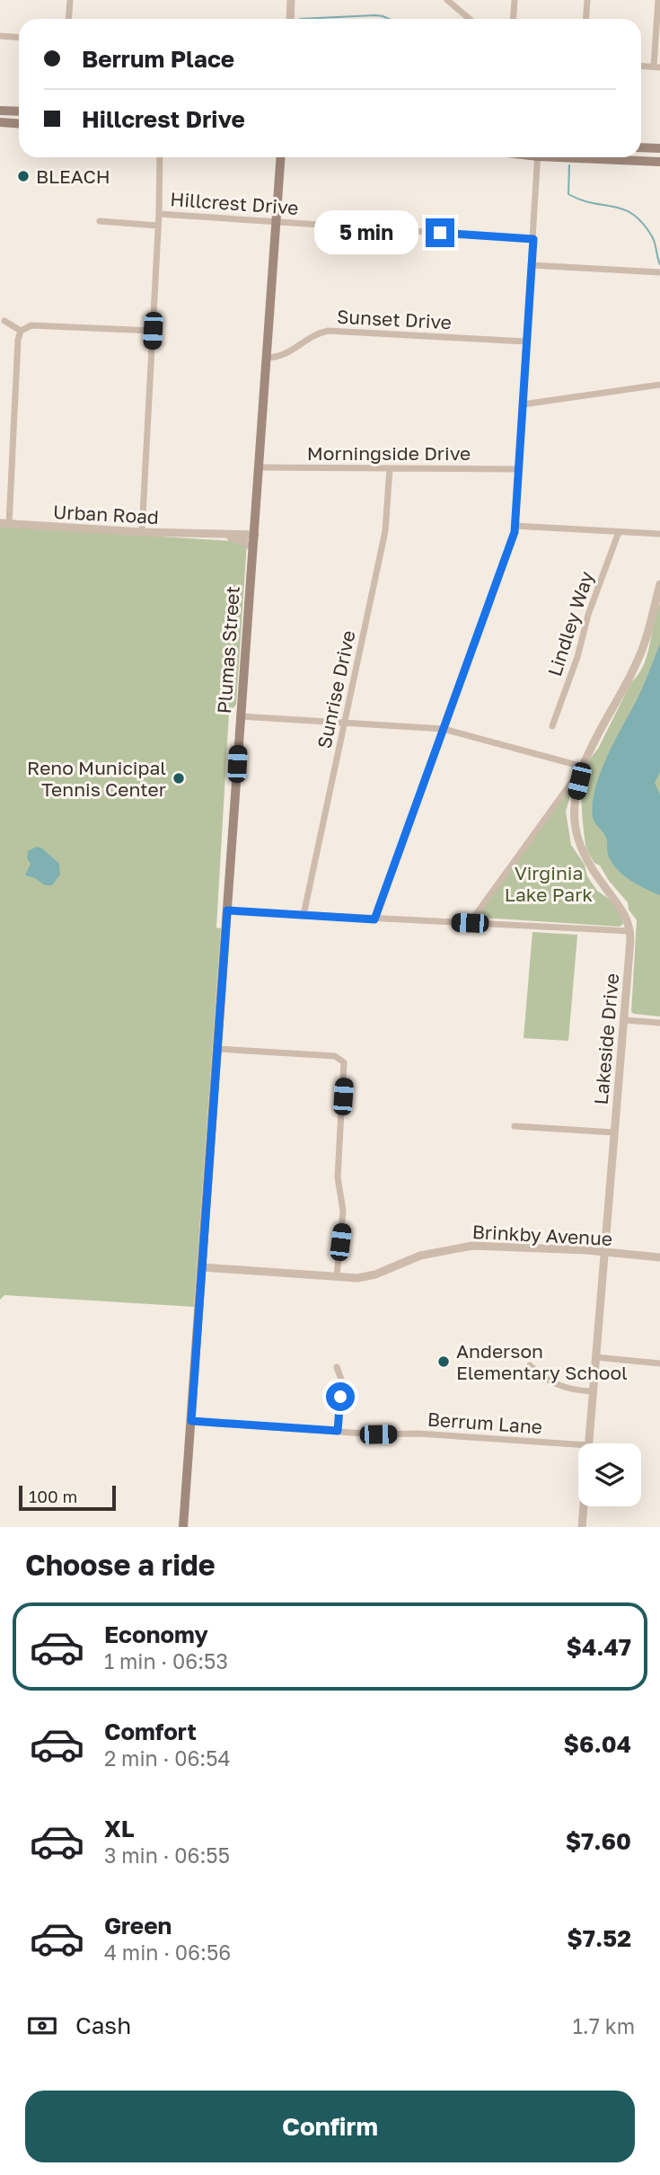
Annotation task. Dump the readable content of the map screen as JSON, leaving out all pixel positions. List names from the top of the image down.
{
  "streets": {
    "main road": ["Plumas Street"],
    "street": [
      "Hillcrest Drive",
      "Sunset Drive",
      "Morningside Drive",
      "Urban Road",
      "Lindley Way",
      "Sunrise Drive",
      "Lakeside Drive",
      "Brinkby Avenue",
      "Berrum Lane"
    ]
  },
  "crossings": [
    ["Hillcrest Drive", "Plumas Street"],
    ["Sunset Drive", "Plumas Street"],
    ["Morningside Drive", "Plumas Street"],
    ["Morningside Drive", "Sunrise Drive"],
    ["Urban Road", "Plumas Street"],
    ["Plumas Street", "Brinkby Avenue"],
    ["Plumas Street", "Berrum Lane"],
    ["Lakeside Drive", "Brinkby Avenue"]
  ],
  "parks": ["Virginia Lake Park"],
  "places": ["BLEACH", "Reno Municipal Tennis Center", "Anderson Elementary School"],
  "scale_bar": "100 m",
  "page": {
    "banner": ["Berrum Place", "Hillcrest Drive"],
    "bubble": "5 min",
    "scale": "100 m",
    "heading": "Choose a ride",
    "list": [
      {
        "name": "Economy",
        "note": "1 min · 06:53",
        "value": "$4.47"
      },
      {
        "name": "Comfort",
        "note": "2 min · 06:54",
        "value": "$6.04"
      },
      {
        "name": "XL",
        "note": "3 min · 06:55",
        "value": "$7.60"
      },
      {
        "name": "Green",
        "note": "4 min · 06:56",
        "value": "$7.52"
      }
    ],
    "pay": ["Cash", "1.7 km"],
    "buttons": "Confirm"
  }
}
